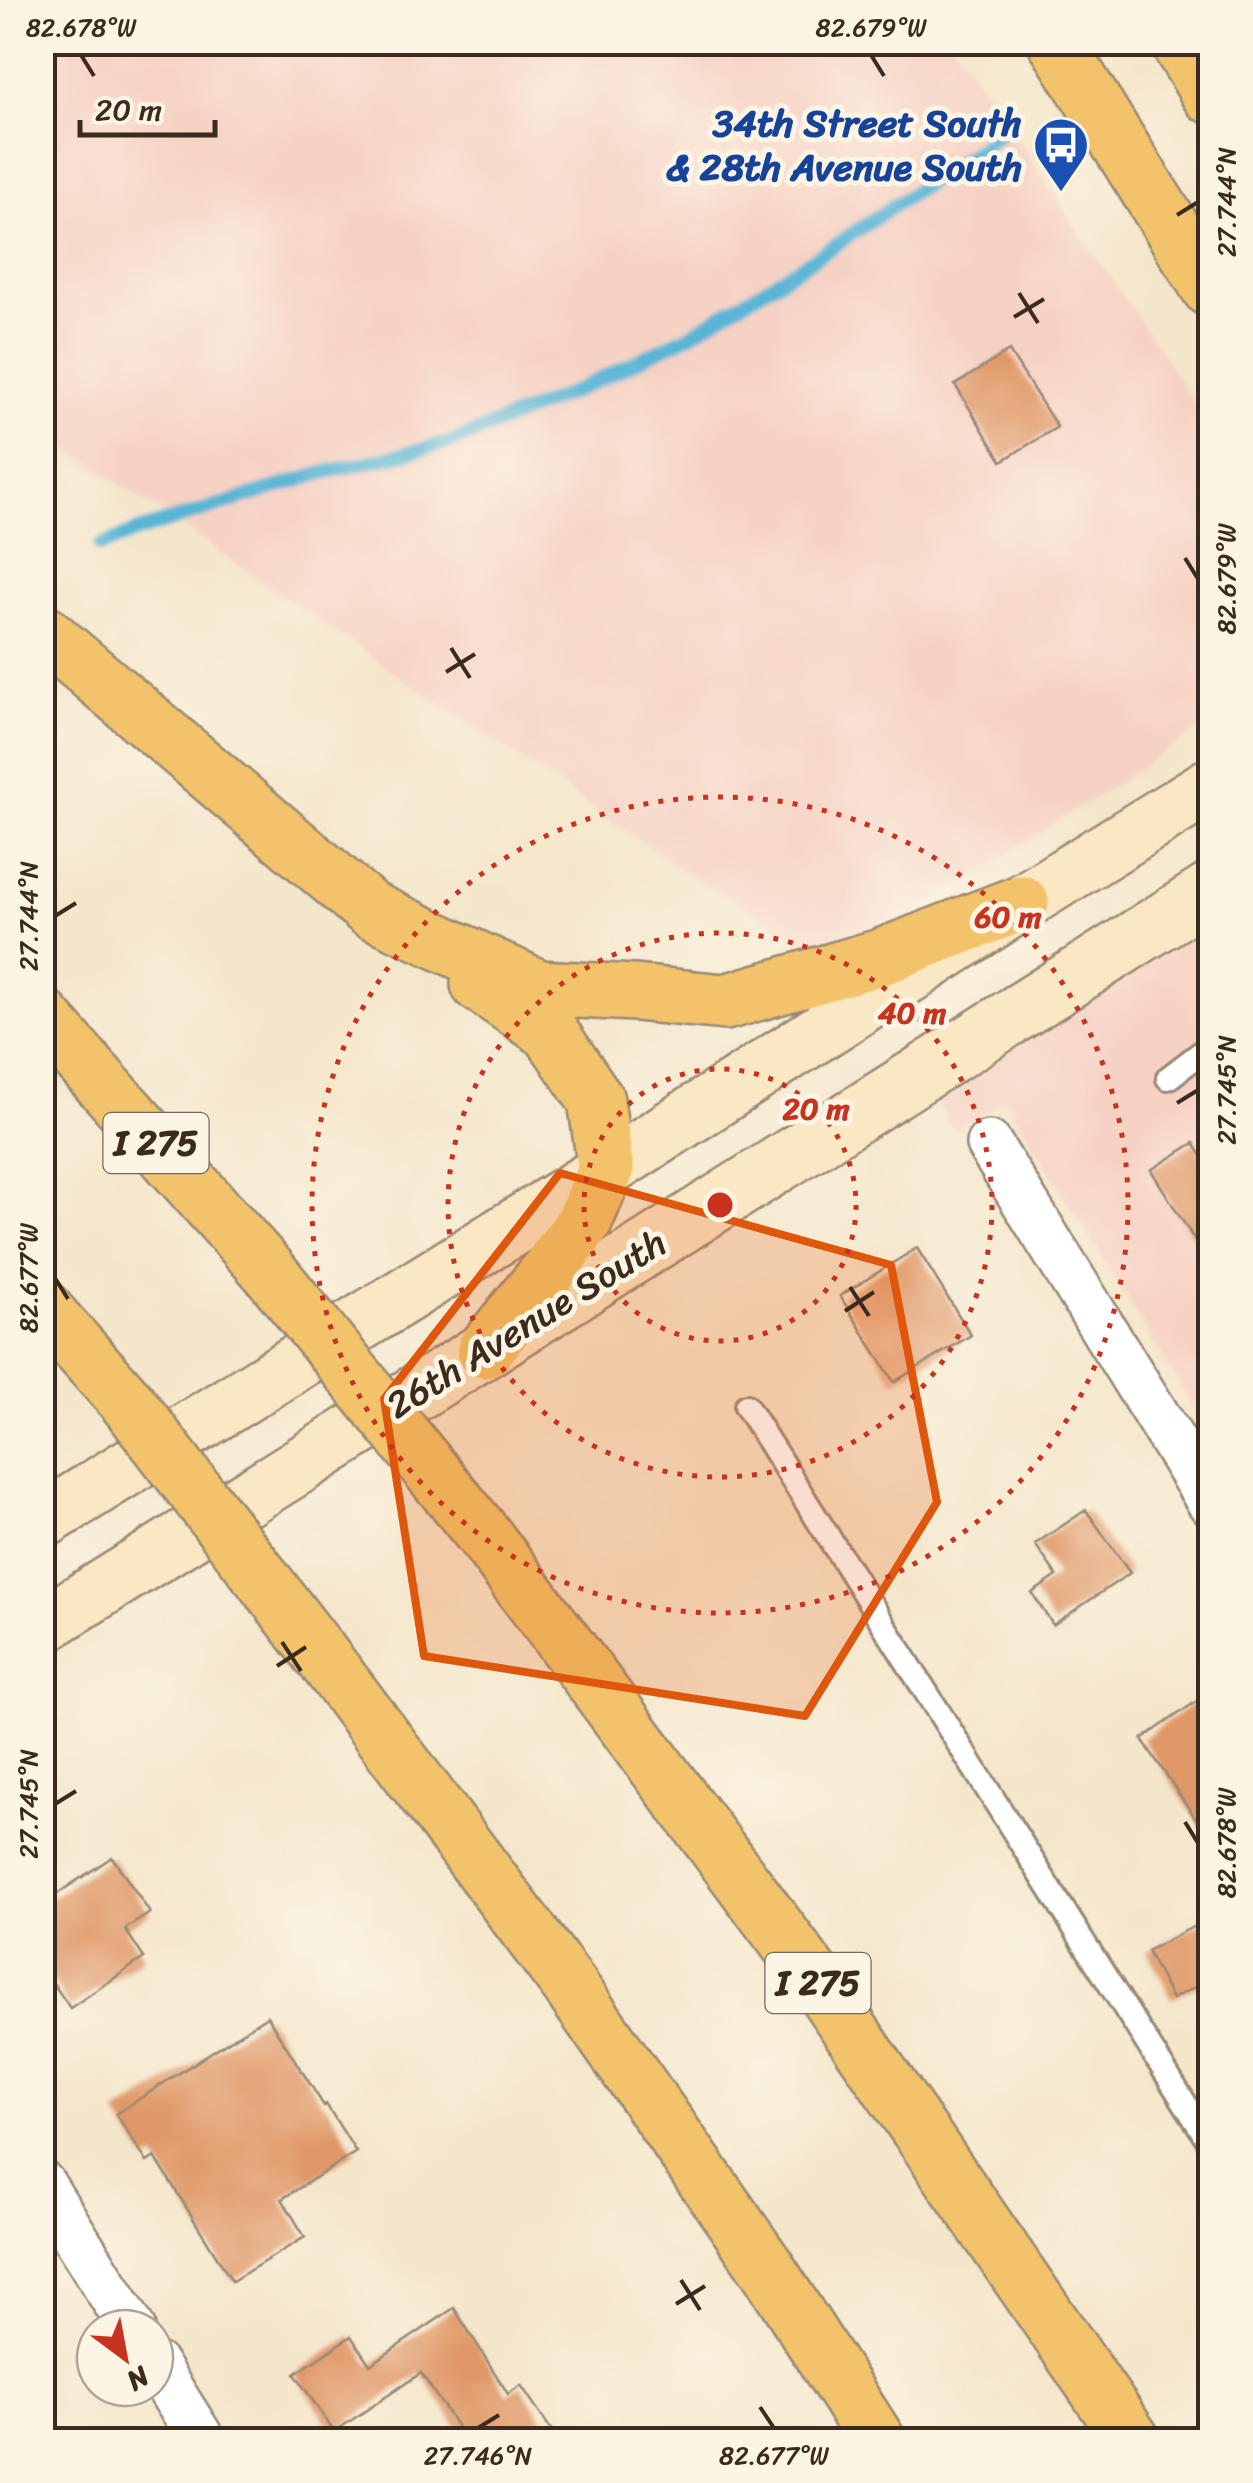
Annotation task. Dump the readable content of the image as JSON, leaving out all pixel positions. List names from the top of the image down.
{
  "streets": {
    "highway": ["I 275"],
    "main road": ["26th Avenue South"]
  },
  "places": {
    "bus stop": ["34th Street South & 28th Avenue South"]
  },
  "scale_bar": "20 m",
  "north": "bottom right",
  "coordinates": [
    "82.678°W",
    "82.679°W",
    "27.744°N",
    "27.745°N",
    "82.677°W",
    "27.746°N"
  ],
  "rings": ["60 m", "40 m", "20 m"]
}
